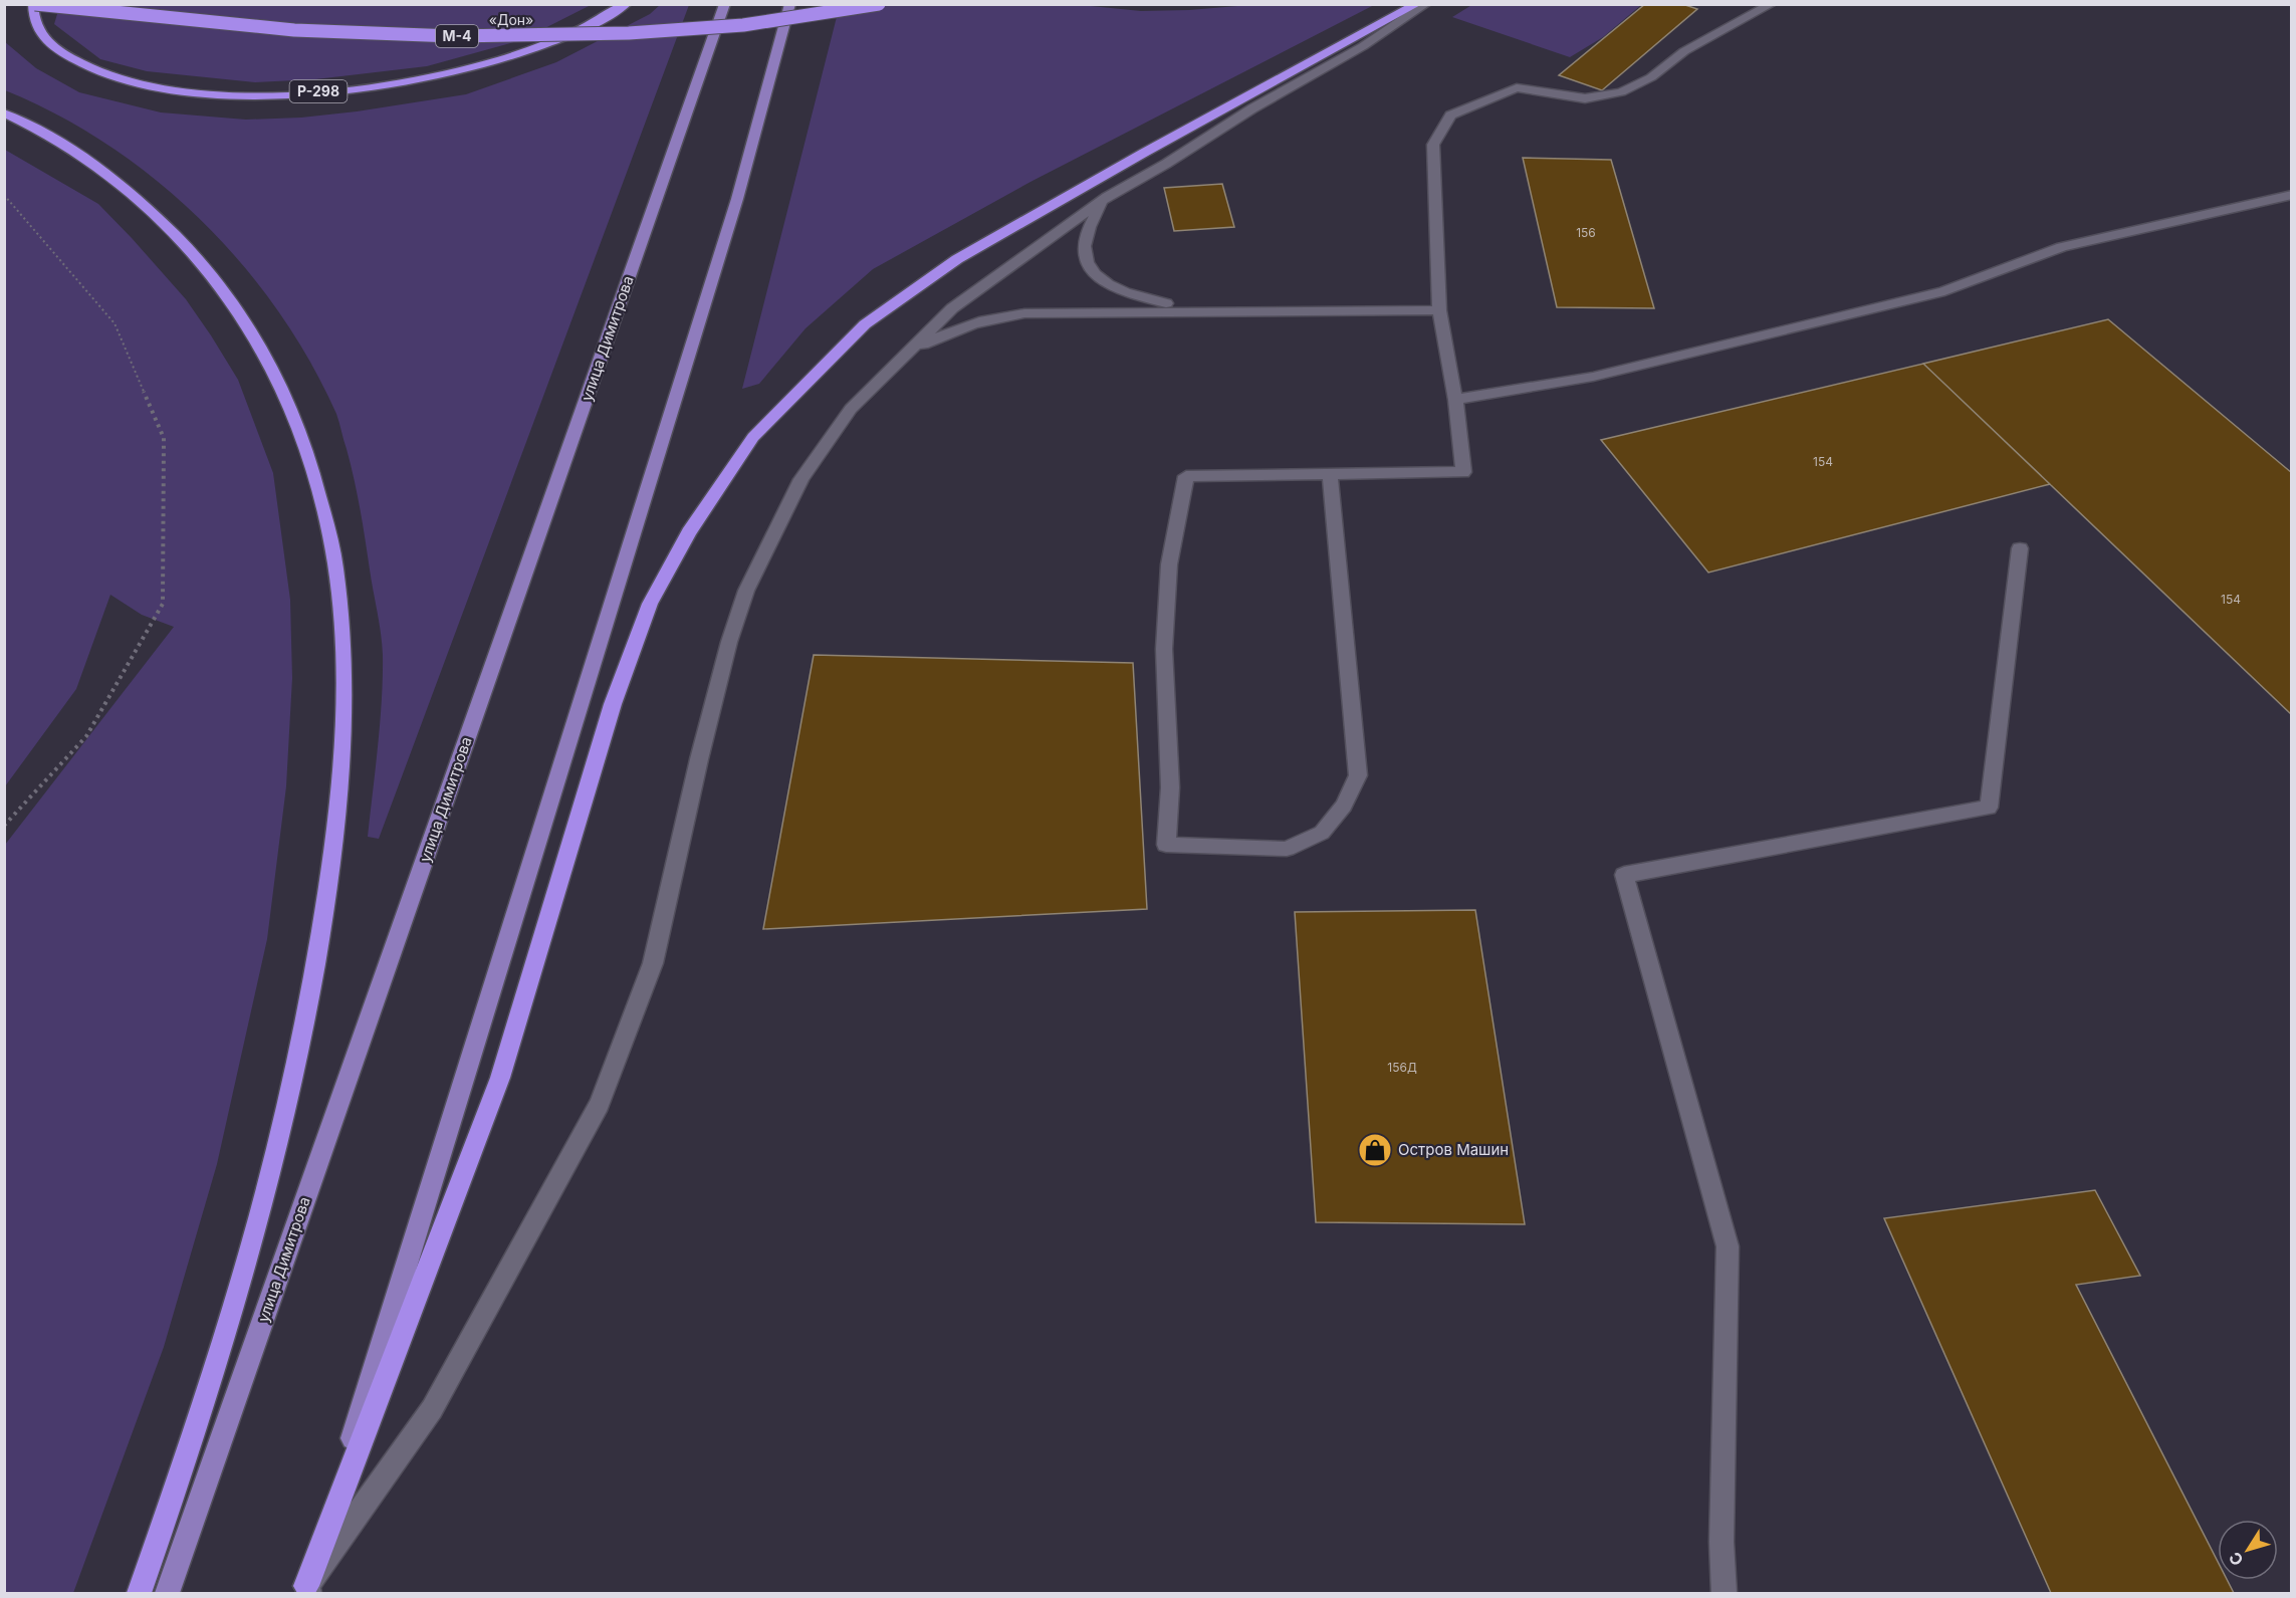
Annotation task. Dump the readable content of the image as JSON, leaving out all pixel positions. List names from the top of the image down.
{
  "streets": {
    "highway": ["«Дон»", "М-4", "Р-298"],
    "main road": ["улица Димитрова"]
  },
  "crossings": [
    ["«Дон»", "Р-298"]
  ],
  "places": {
    "shop": ["Остров Машин"]
  },
  "house_numbers": [
    "156",
    "154",
    "154",
    "156Д"
  ],
  "north": "bottom left"
}
